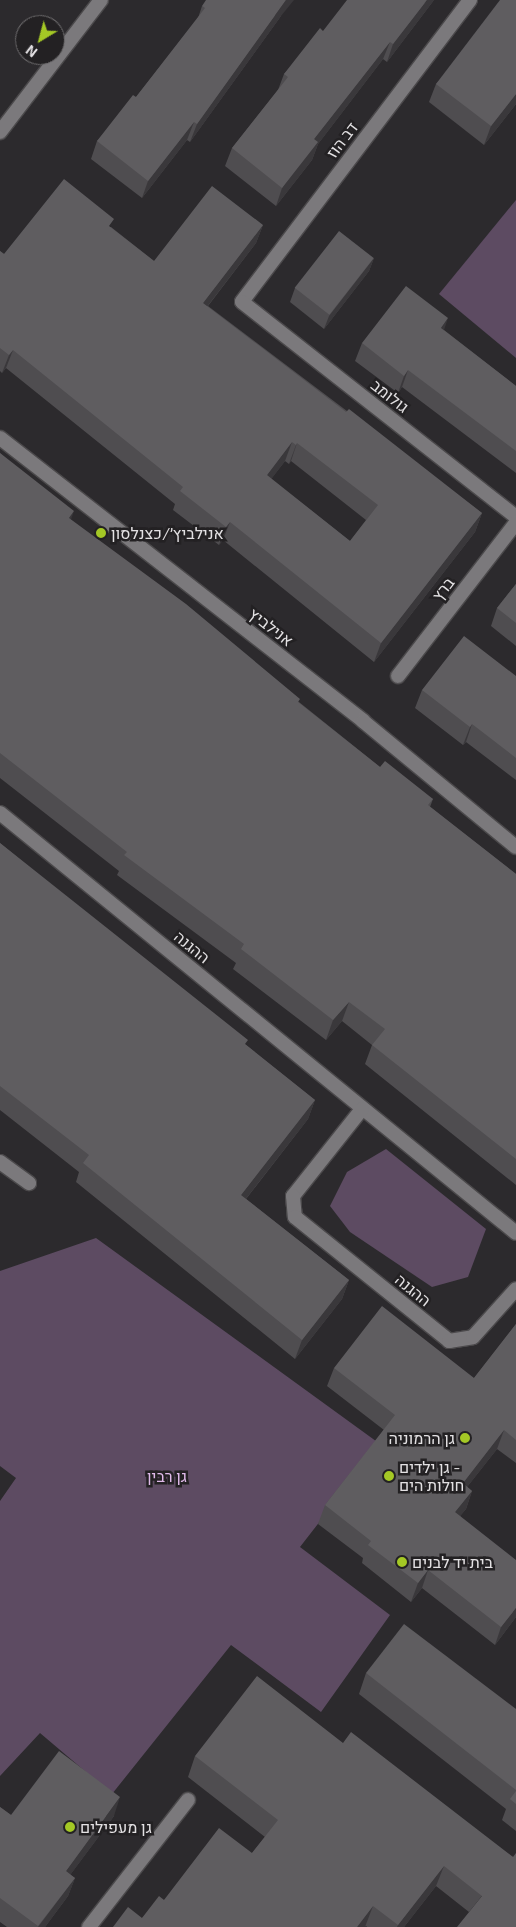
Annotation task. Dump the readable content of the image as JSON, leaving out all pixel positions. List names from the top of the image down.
{
  "streets": {
    "street": [
      "דב הוז",
      "גולומב",
      "ברץ",
      "אנילביץ",
      "ההגנה"
    ]
  },
  "crossings": [
    ["דב הוז", "גולומב"]
  ],
  "parks": ["גן רבין"],
  "places": [
    "אנילביץ׳/כצנלסון",
    "גן הרמוניה",
    "גן ילדים - חולות הים",
    "בית יד לבנים",
    "גן מעפילים"
  ],
  "north": "bottom left"
}
